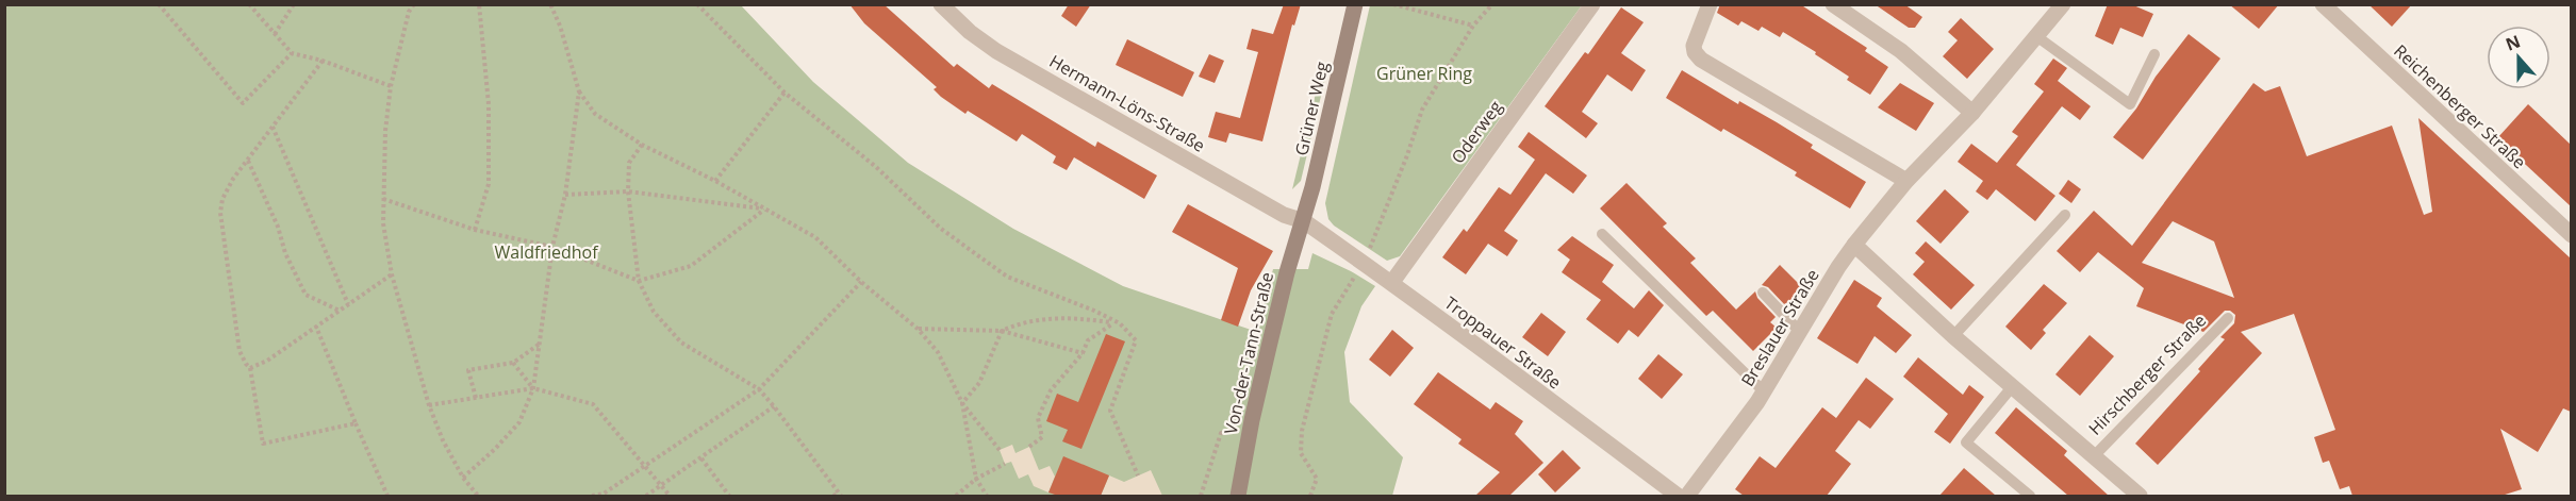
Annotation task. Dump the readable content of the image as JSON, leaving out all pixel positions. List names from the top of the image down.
{
  "streets": {
    "street": [
      "Hermann-Löns-Straße",
      "Reichenberger Straße",
      "Grüner Weg",
      "Oderweg",
      "Breslauer Straße",
      "Troppauer Straße",
      "Von-der-Tann-Straße",
      "Hirschberger Straße"
    ]
  },
  "crossings": [
    ["Hermann-Löns-Straße", "Grüner Weg"],
    ["Hermann-Löns-Straße", "Troppauer Straße"],
    ["Hermann-Löns-Straße", "Von-der-Tann-Straße"],
    ["Grüner Weg", "Troppauer Straße"],
    ["Grüner Weg", "Von-der-Tann-Straße"],
    ["Oderweg", "Troppauer Straße"],
    ["Breslauer Straße", "Hirschberger Straße"],
    ["Troppauer Straße", "Von-der-Tann-Straße"]
  ],
  "parks": ["Grüner Ring", "Waldfriedhof"],
  "north": "top"
}
